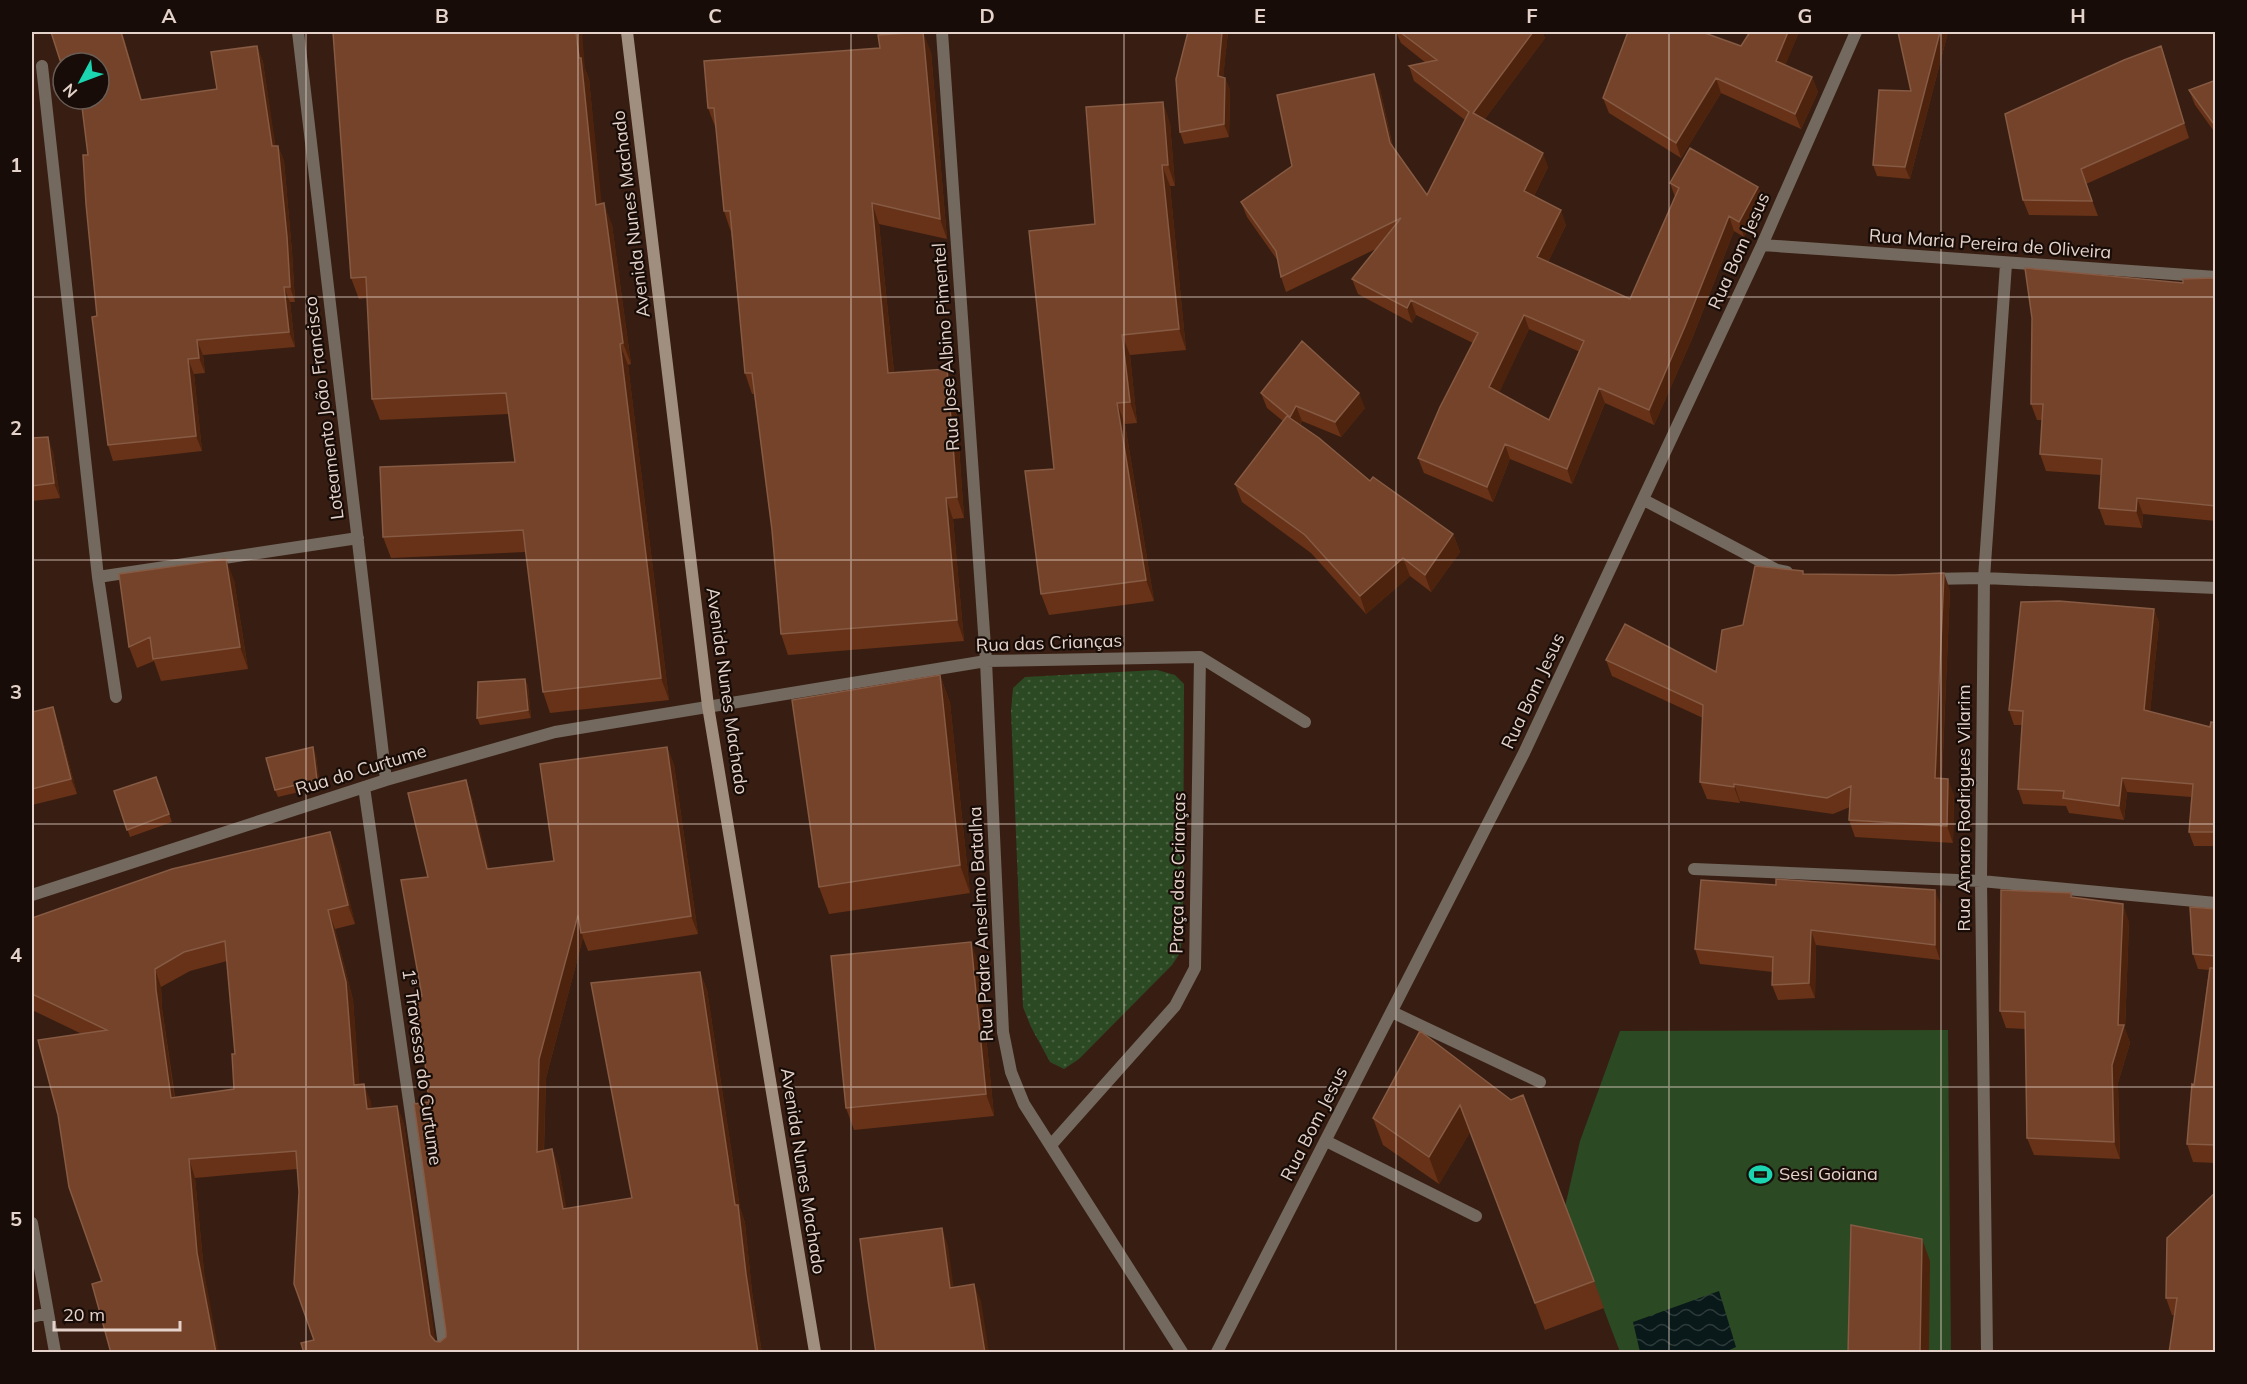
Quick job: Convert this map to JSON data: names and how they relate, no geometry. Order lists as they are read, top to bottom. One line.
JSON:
{"streets":{"street":["Avenida Nunes Machado","Rua Maria Pereira de Oliveira","Rua Bom Jesus","Rua Jose Albino Pimentel","Loteamento João Francisco","Rua das Crianças","Rua do Curtume","Rua Amaro Rodrigues Vilarim","Praça das Crianças","Rua Padre Anselmo Batalha","1ª Travessa do Curtume"]},"crossings":[["Avenida Nunes Machado","Rua das Crianças"],["Avenida Nunes Machado","Rua do Curtume"],["Rua Maria Pereira de Oliveira","Rua Bom Jesus"],["Rua Maria Pereira de Oliveira","Rua Amaro Rodrigues Vilarim"],["Rua Jose Albino Pimentel","Rua das Crianças"],["Rua Jose Albino Pimentel","Rua Padre Anselmo Batalha"],["Loteamento João Francisco","Rua do Curtume"],["Rua das Crianças","Rua do Curtume"],["Rua das Crianças","Praça das Crianças"],["Rua das Crianças","Rua Padre Anselmo Batalha"],["Rua do Curtume","1ª Travessa do Curtume"],["Praça das Crianças","Rua Padre Anselmo Batalha"]],"places":{"sports":["Sesi Goiana"]},"scale_bar":"20 m","north":"bottom left","grid":{"columns":["A","B","C","D","E","F","G","H"],"rows":["1","2","3","4","5"]}}
